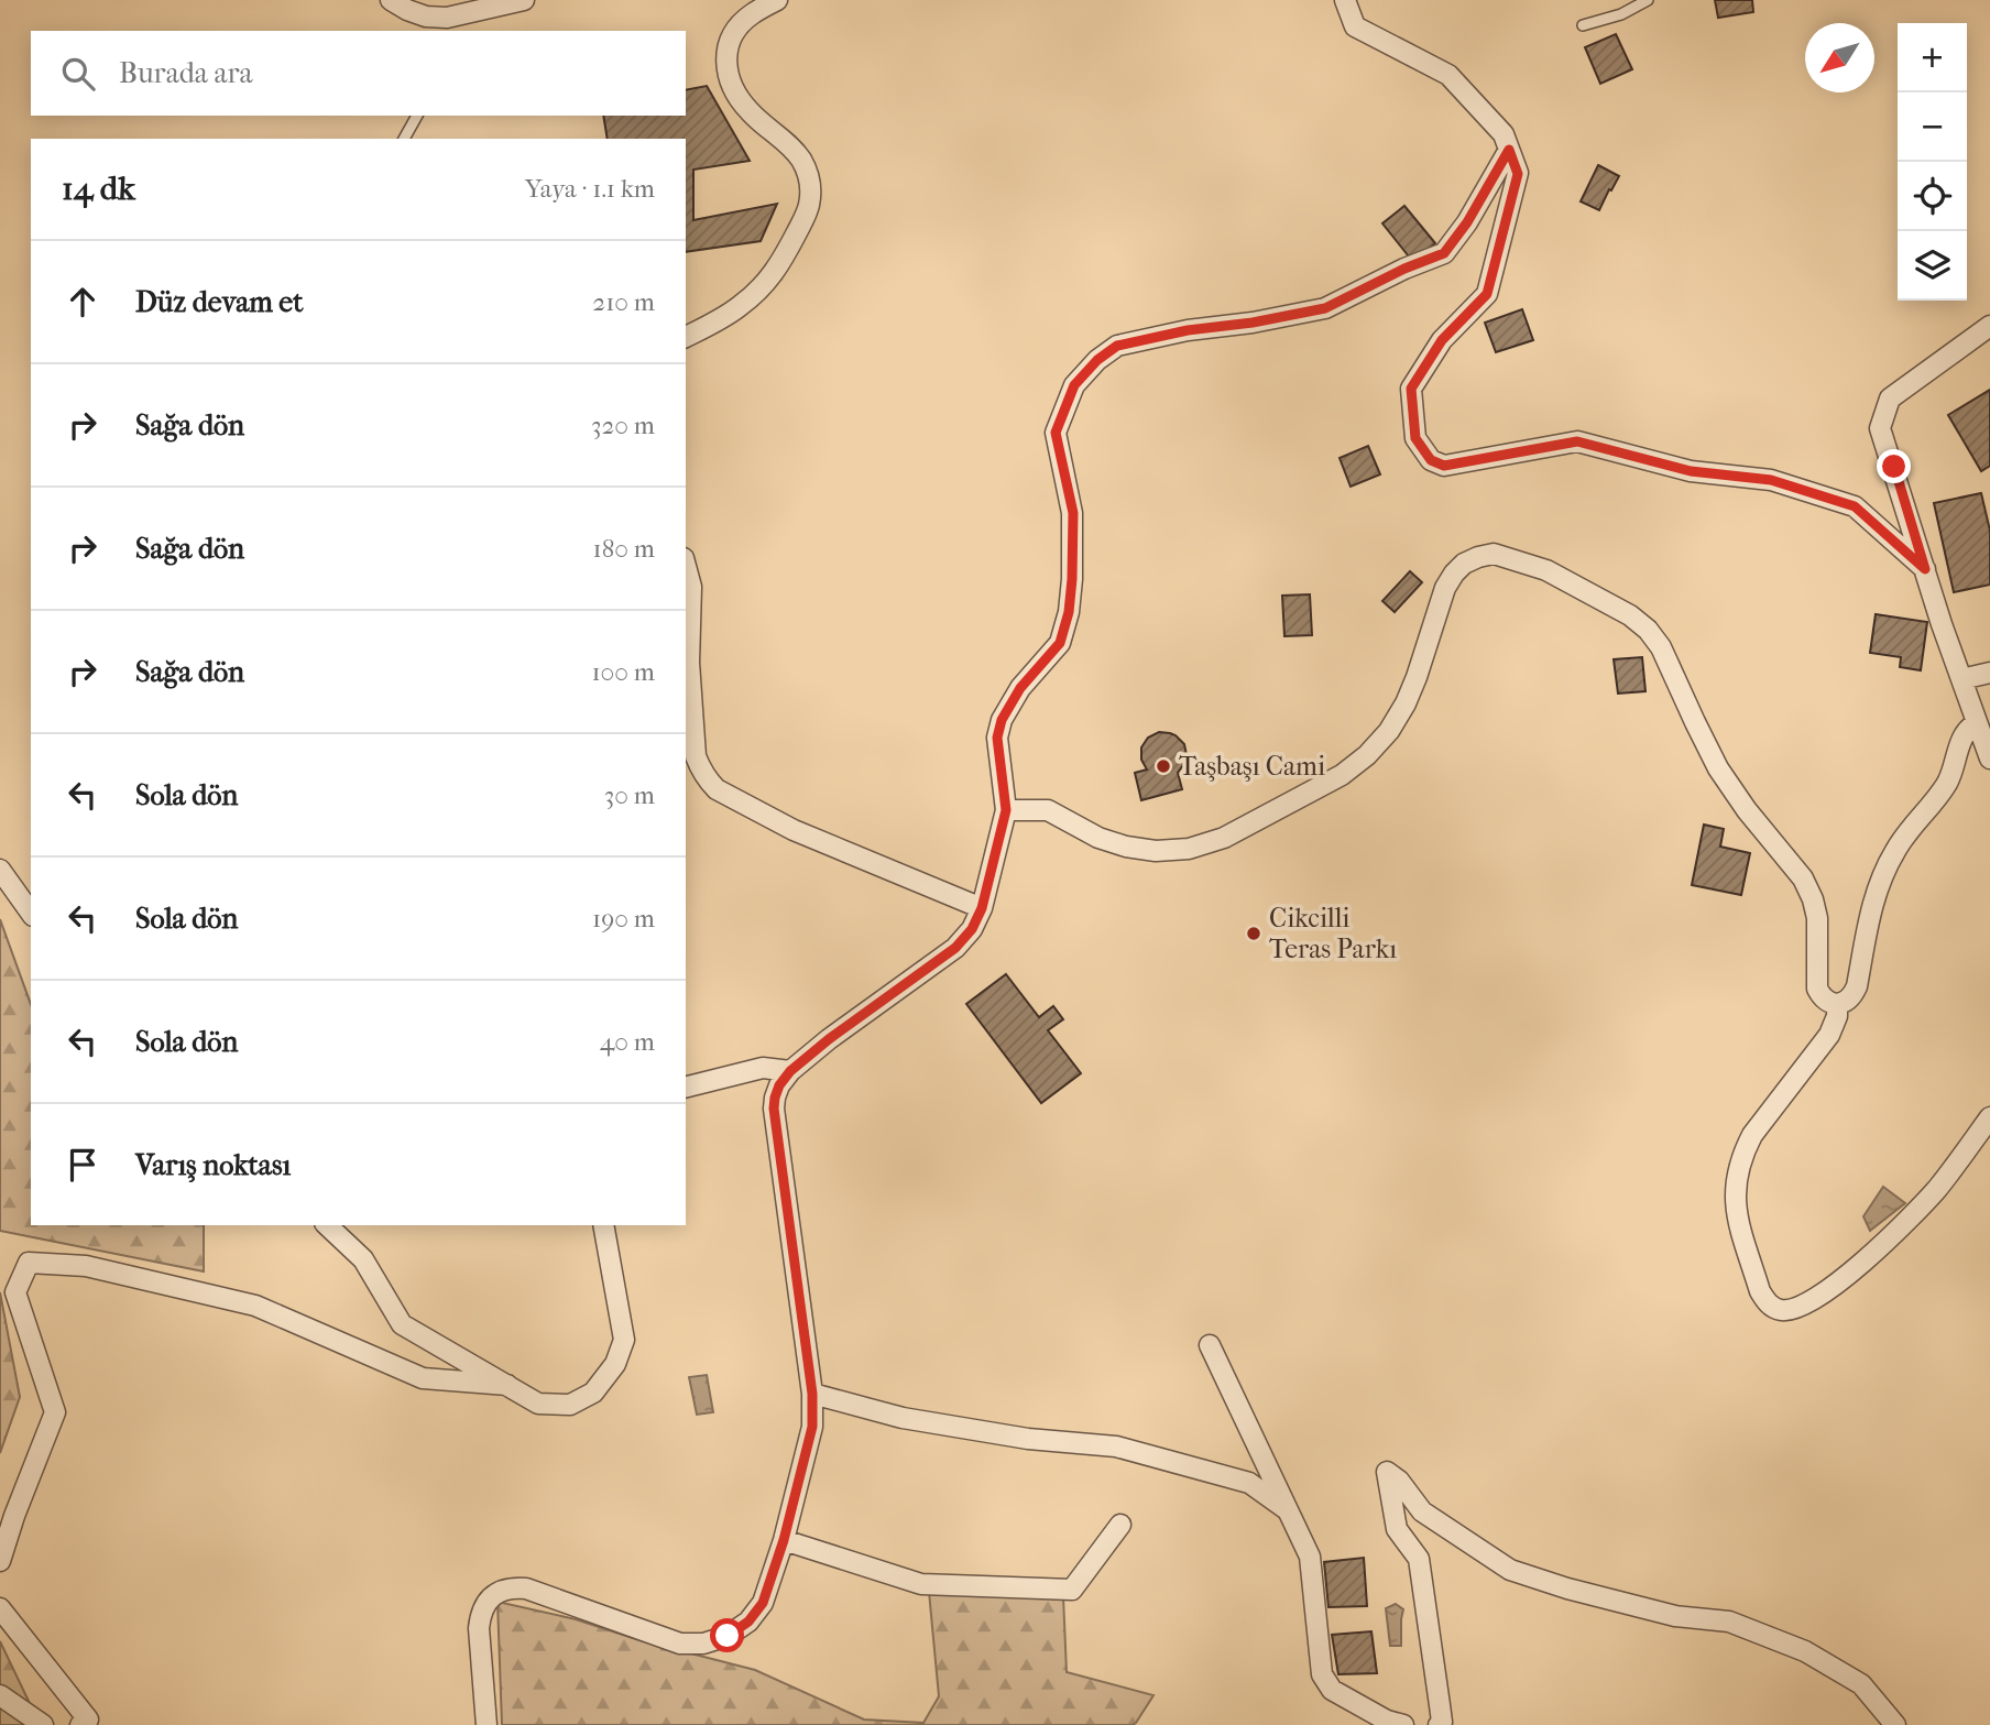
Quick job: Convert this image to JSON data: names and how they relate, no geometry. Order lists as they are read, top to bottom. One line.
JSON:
{"places":["Taşbaşı Cami","Cikcilli Teras Parkı"],"north":"bottom left","page":{"map_buttons":["+","−"],"search":"Burada ara","heading":["14 dk","Yaya · 1.1 km"],"list":[["Düz devam et","210 m"],["Sağa dön","320 m"],["Sağa dön","180 m"],["Sağa dön","100 m"],["Sola dön","30 m"],["Sola dön","190 m"],["Sola dön","40 m"],"Varış noktası"]}}
